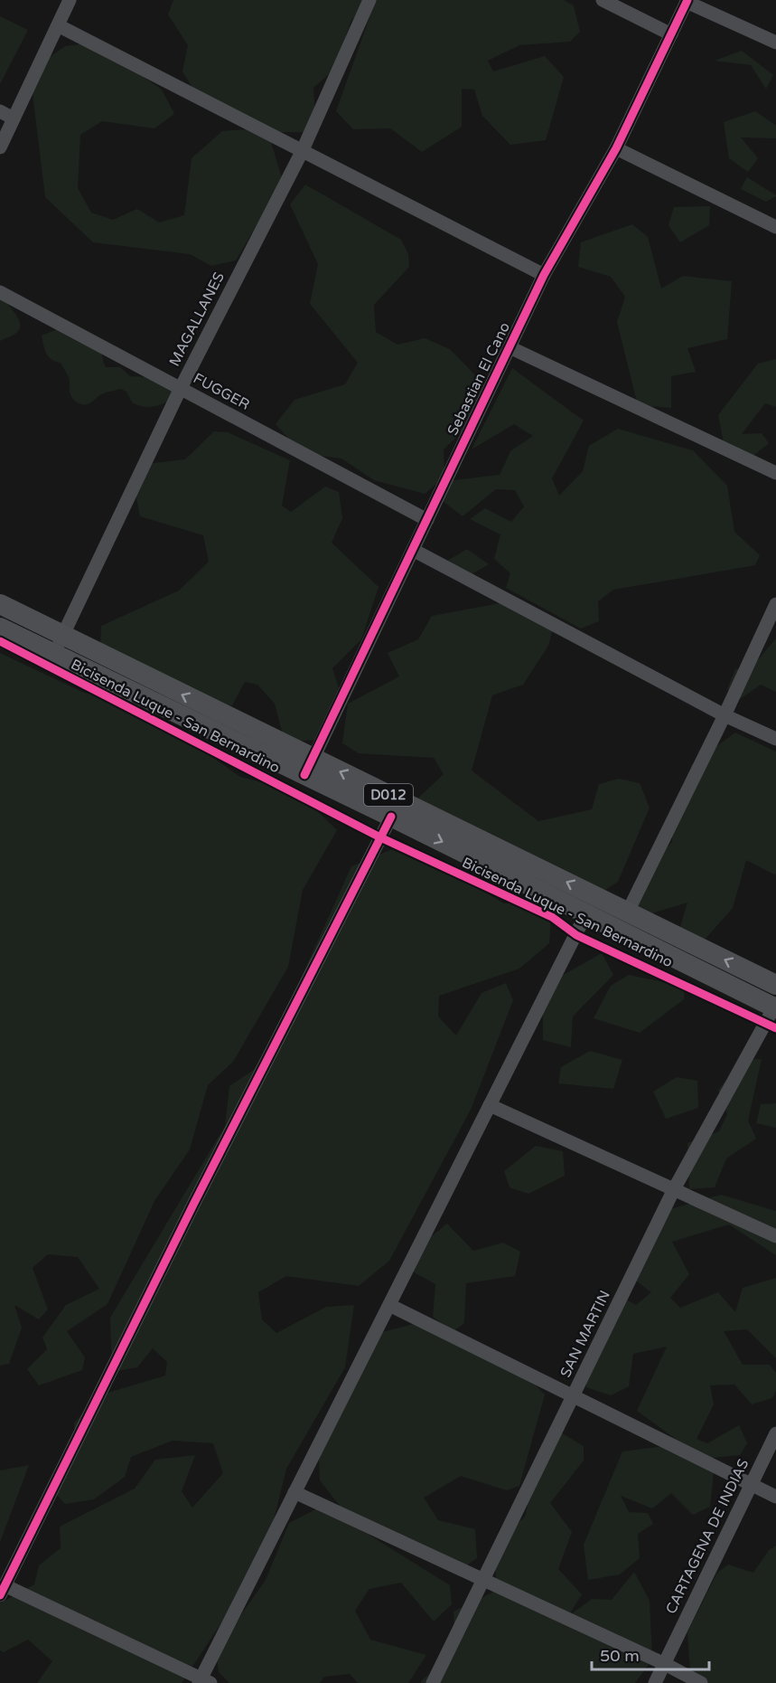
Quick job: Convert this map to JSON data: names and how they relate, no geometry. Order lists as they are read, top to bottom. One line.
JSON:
{"streets":{"main road":["D012"],"street":["MAGALLANES","Sebastian El Cano","FUGGER","SAN MARTIN","CARTAGENA DE INDIAS"],"cycle path":["Bicisenda Luque - San Bernardino"]},"crossings":[["MAGALLANES","FUGGER"],["MAGALLANES","D012"],["Sebastian El Cano","FUGGER"],["Sebastian El Cano","D012"],["D012","SAN MARTIN"]],"scale_bar":"50 m"}
